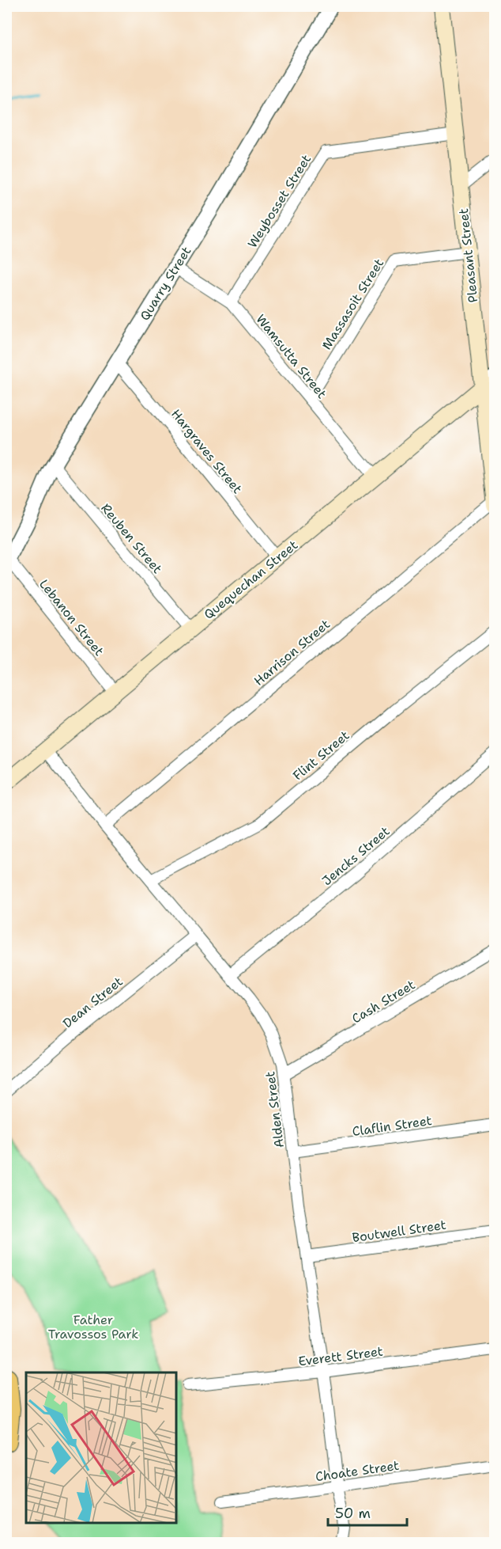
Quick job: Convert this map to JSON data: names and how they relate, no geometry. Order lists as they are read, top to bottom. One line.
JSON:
{"streets":{"main road":["Pleasant Street","Quequechan Street"],"street":["Weybosset Street","Quarry Street","Massasoit Street","Wamsutta Street","Hargraves Street","Reuben Street","Lebanon Street","Harrison Street","Flint Street","Jencks Street","Cash Street","Dean Street","Alden Street","Claflin Street","Boutwell Street","Everett Street","Choate Street"]},"crossings":[["Weybosset Street","Pleasant Street"],["Weybosset Street","Wamsutta Street"],["Pleasant Street","Massasoit Street"],["Pleasant Street","Quequechan Street"],["Pleasant Street","Harrison Street"],["Quarry Street","Wamsutta Street"],["Quarry Street","Hargraves Street"],["Quarry Street","Reuben Street"],["Quarry Street","Lebanon Street"],["Massasoit Street","Wamsutta Street"],["Wamsutta Street","Quequechan Street"],["Hargraves Street","Quequechan Street"],["Reuben Street","Quequechan Street"],["Quequechan Street","Lebanon Street"],["Quequechan Street","Alden Street"],["Harrison Street","Alden Street"],["Flint Street","Alden Street"],["Jencks Street","Alden Street"],["Cash Street","Alden Street"],["Dean Street","Alden Street"],["Alden Street","Claflin Street"],["Alden Street","Boutwell Street"],["Alden Street","Everett Street"],["Alden Street","Choate Street"]],"parks":["Father Travossos Park"],"scale_bar":"50 m"}
